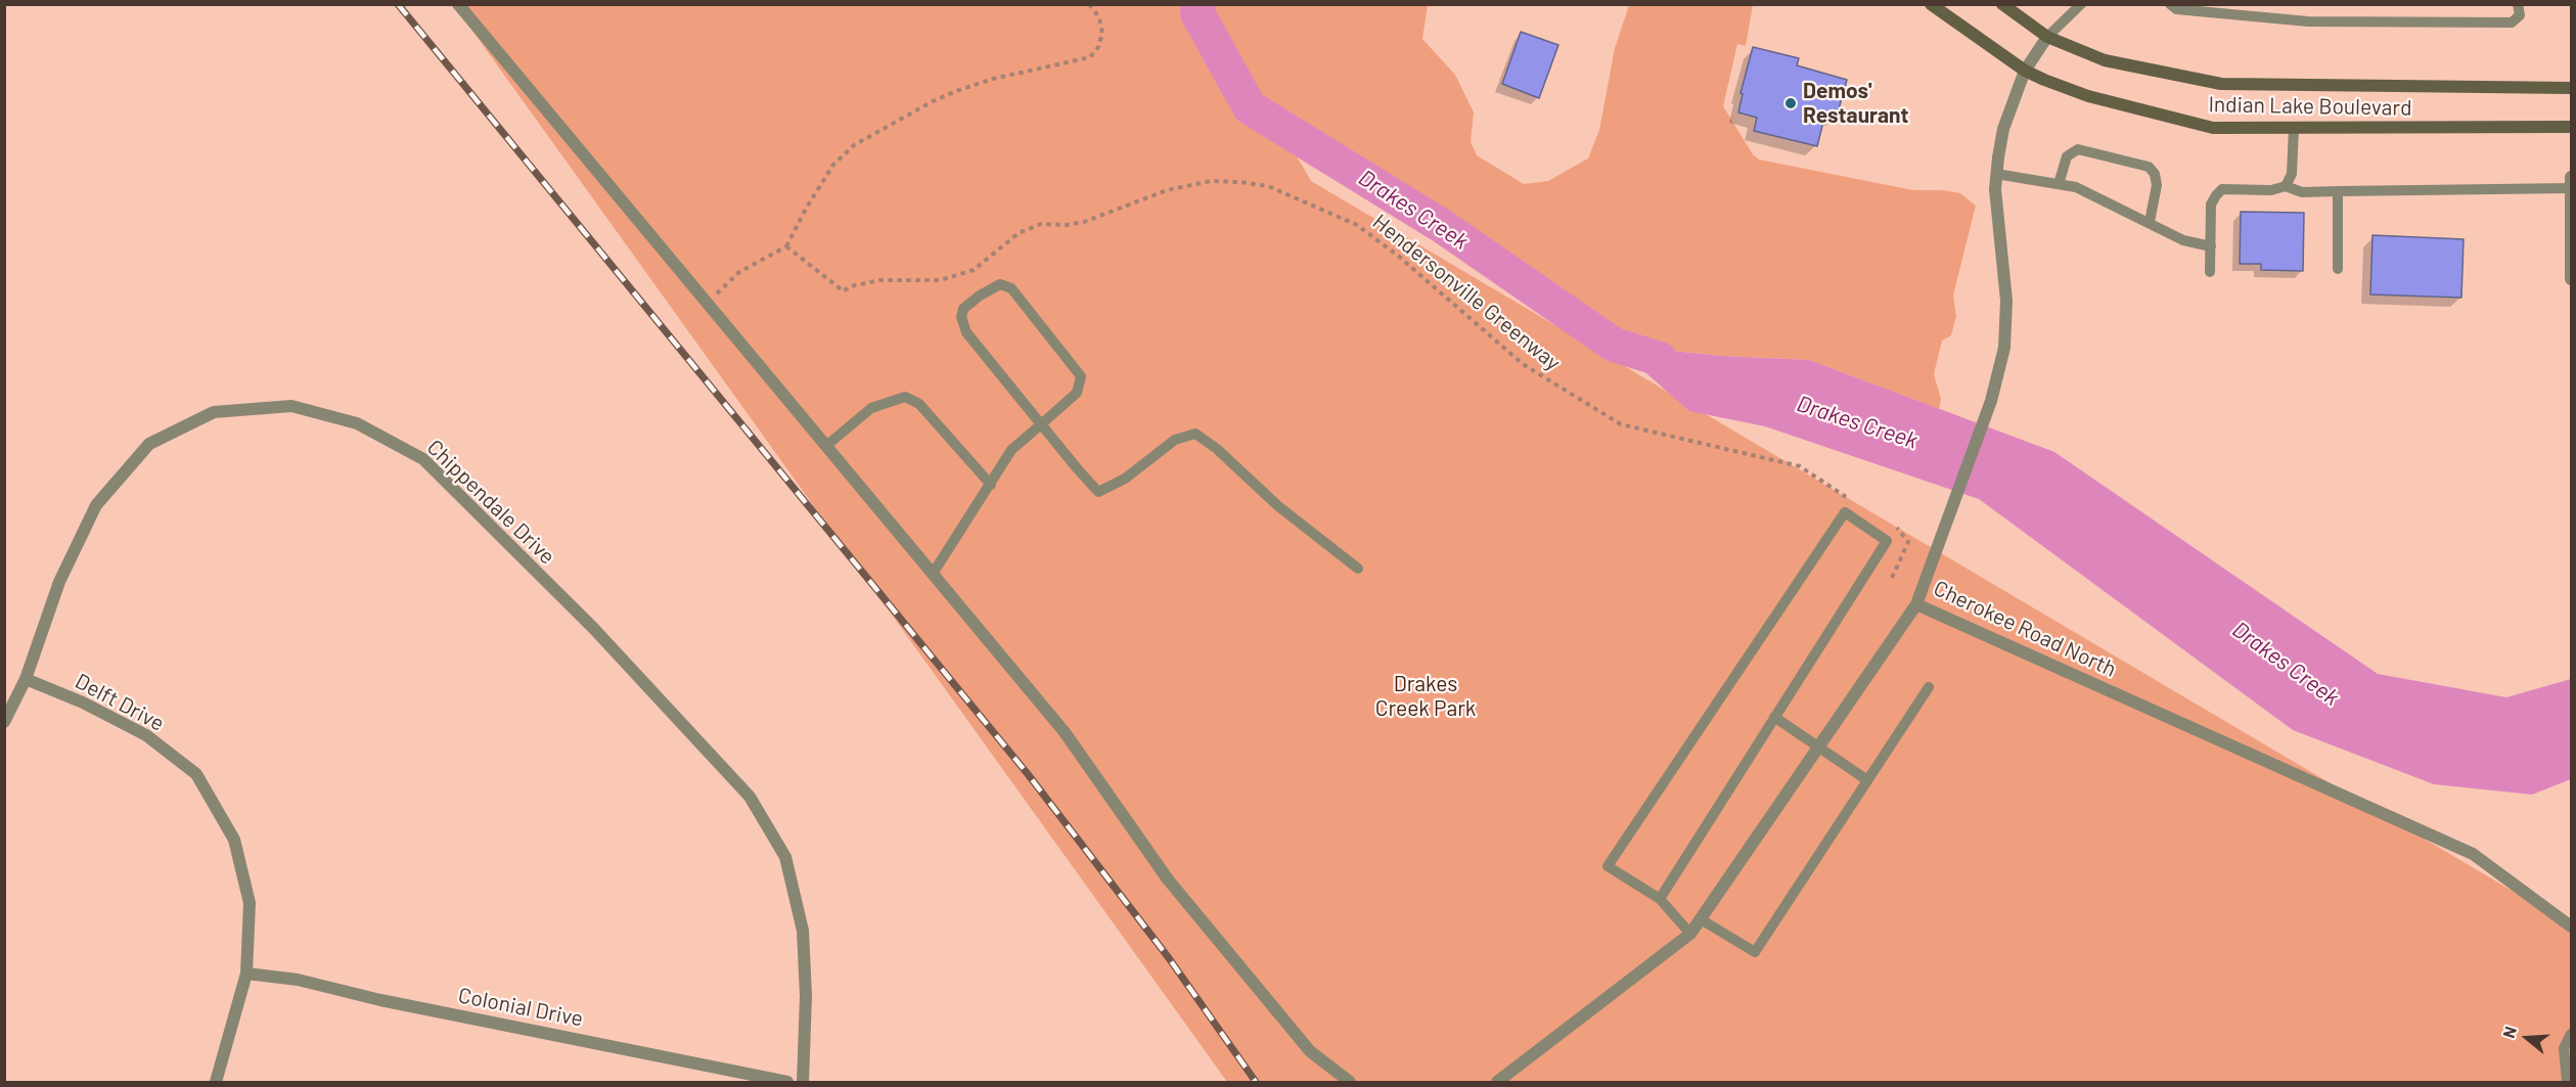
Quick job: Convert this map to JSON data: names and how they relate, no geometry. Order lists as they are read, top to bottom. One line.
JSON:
{"streets":{"main road":["Indian Lake Boulevard"],"street":["Chippendale Drive","Cherokee Road North","Delft Drive","Colonial Drive"],"path":["Hendersonville Greenway"]},"crossings":[["Indian Lake Boulevard","Cherokee Road North"],["Chippendale Drive","Delft Drive"],["Delft Drive","Colonial Drive"]],"water":["Drakes Creek"],"parks":["Drakes Creek Park"],"places":["Demos' Restaurant"],"north":"left"}
